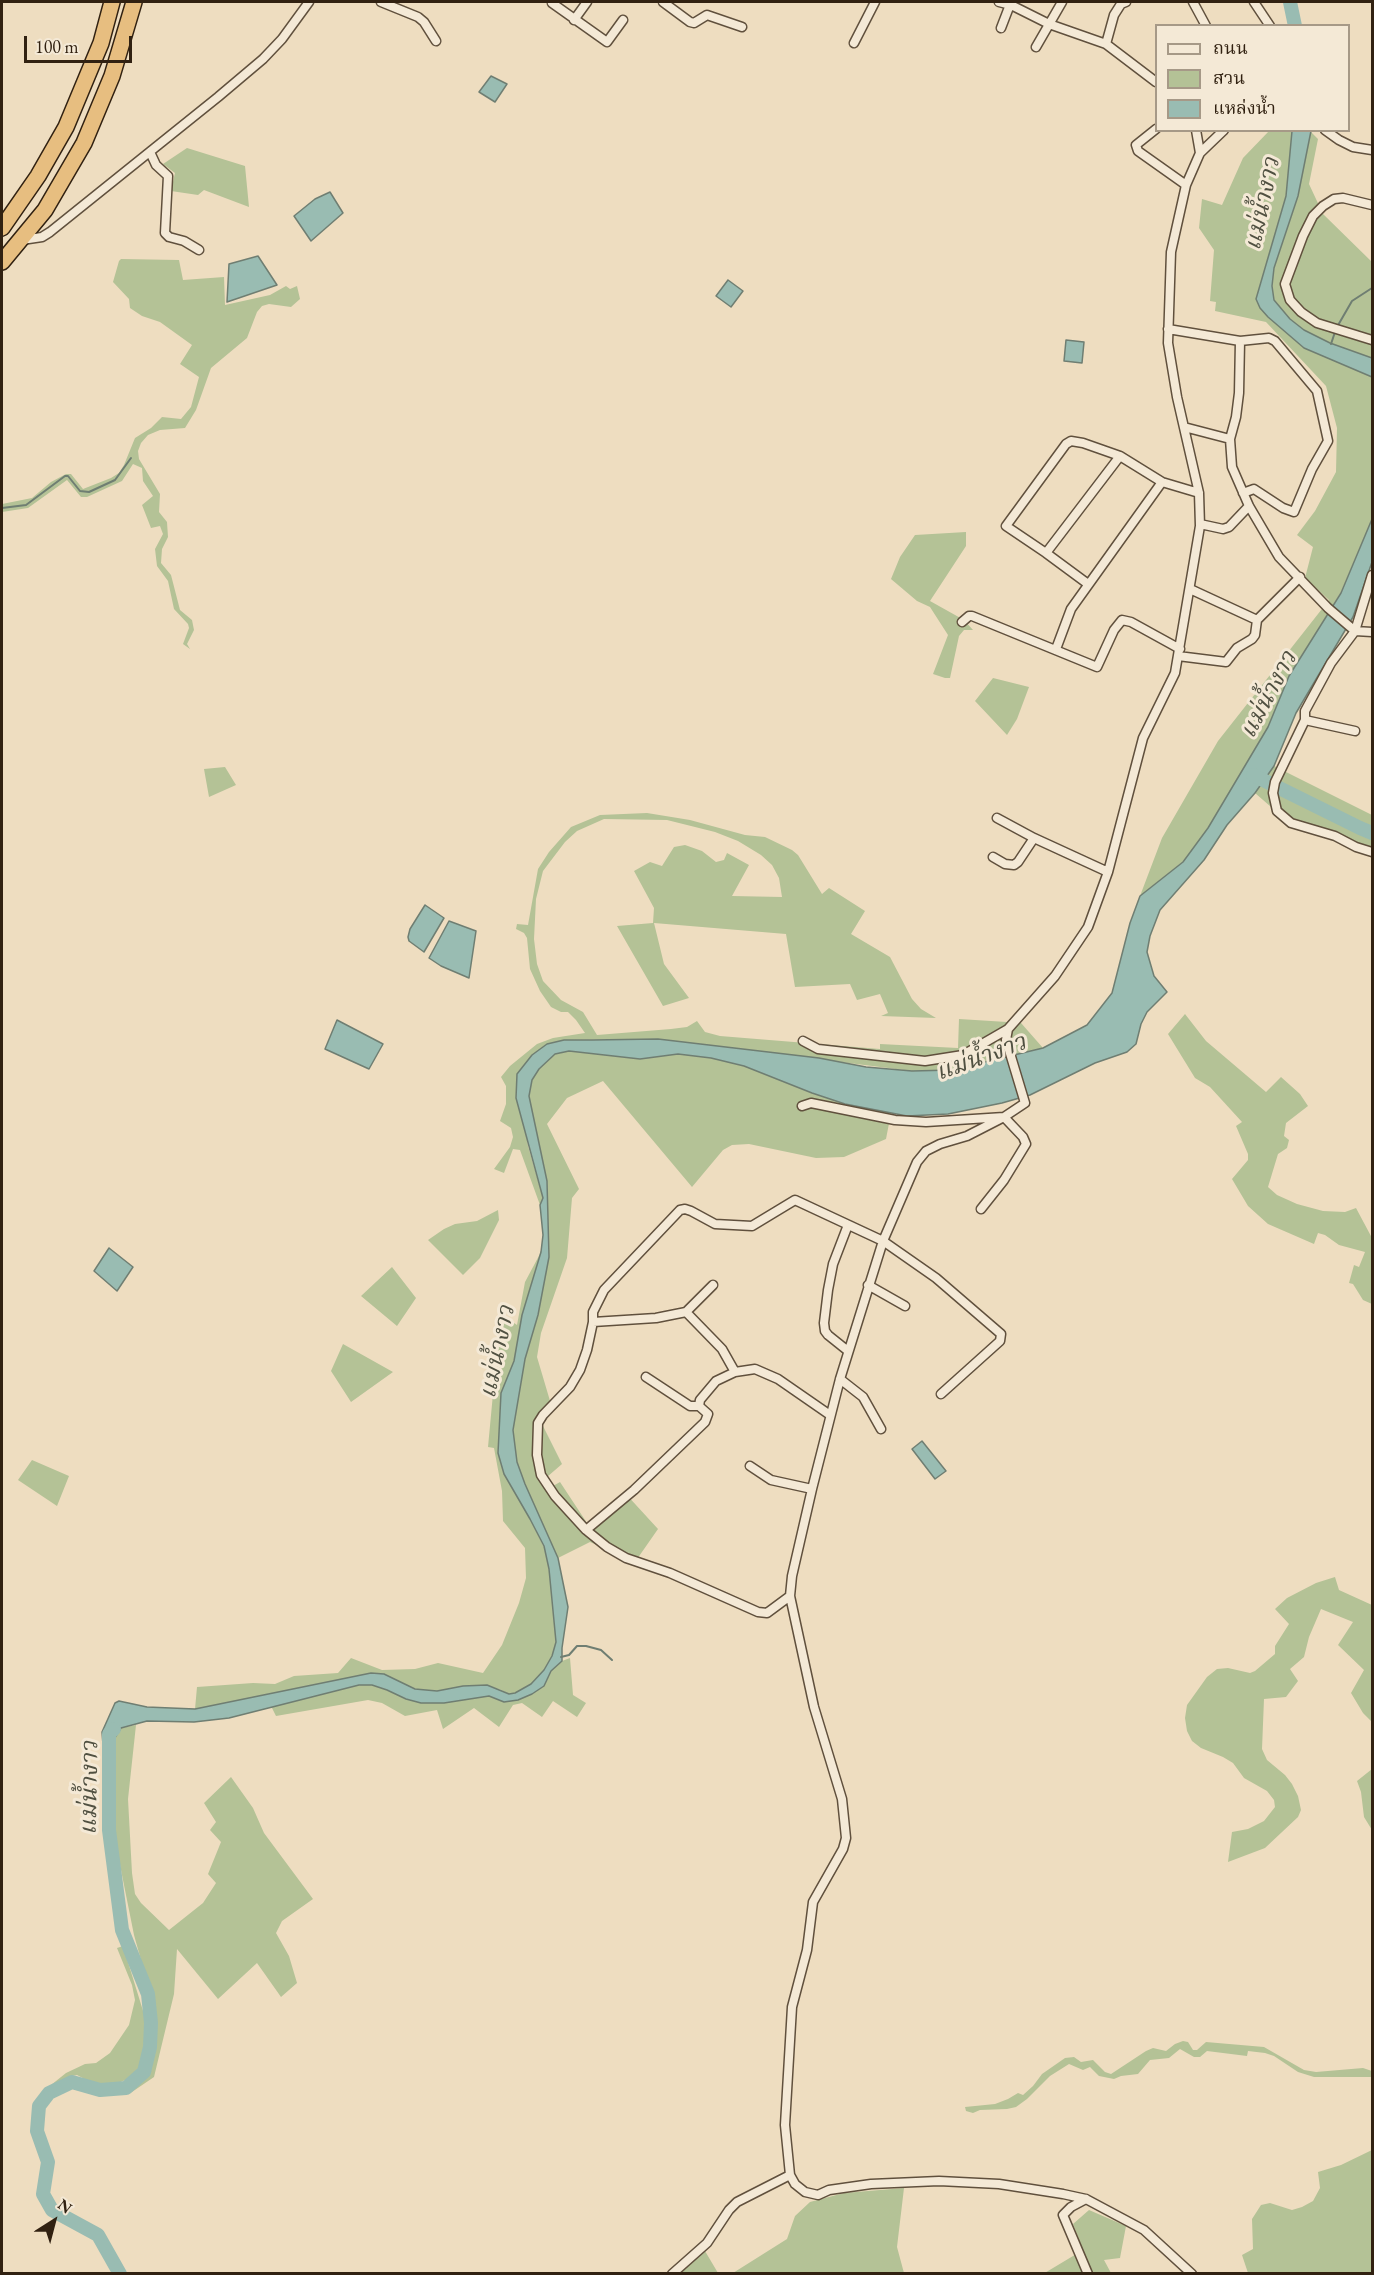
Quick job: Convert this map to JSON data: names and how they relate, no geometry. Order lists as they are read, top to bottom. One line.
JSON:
{"water":["แม่น้ำงาว"],"legend":["ถนน","สวน","แหล่งน้ำ"],"scale_bar":"100 m","north":"top right"}
